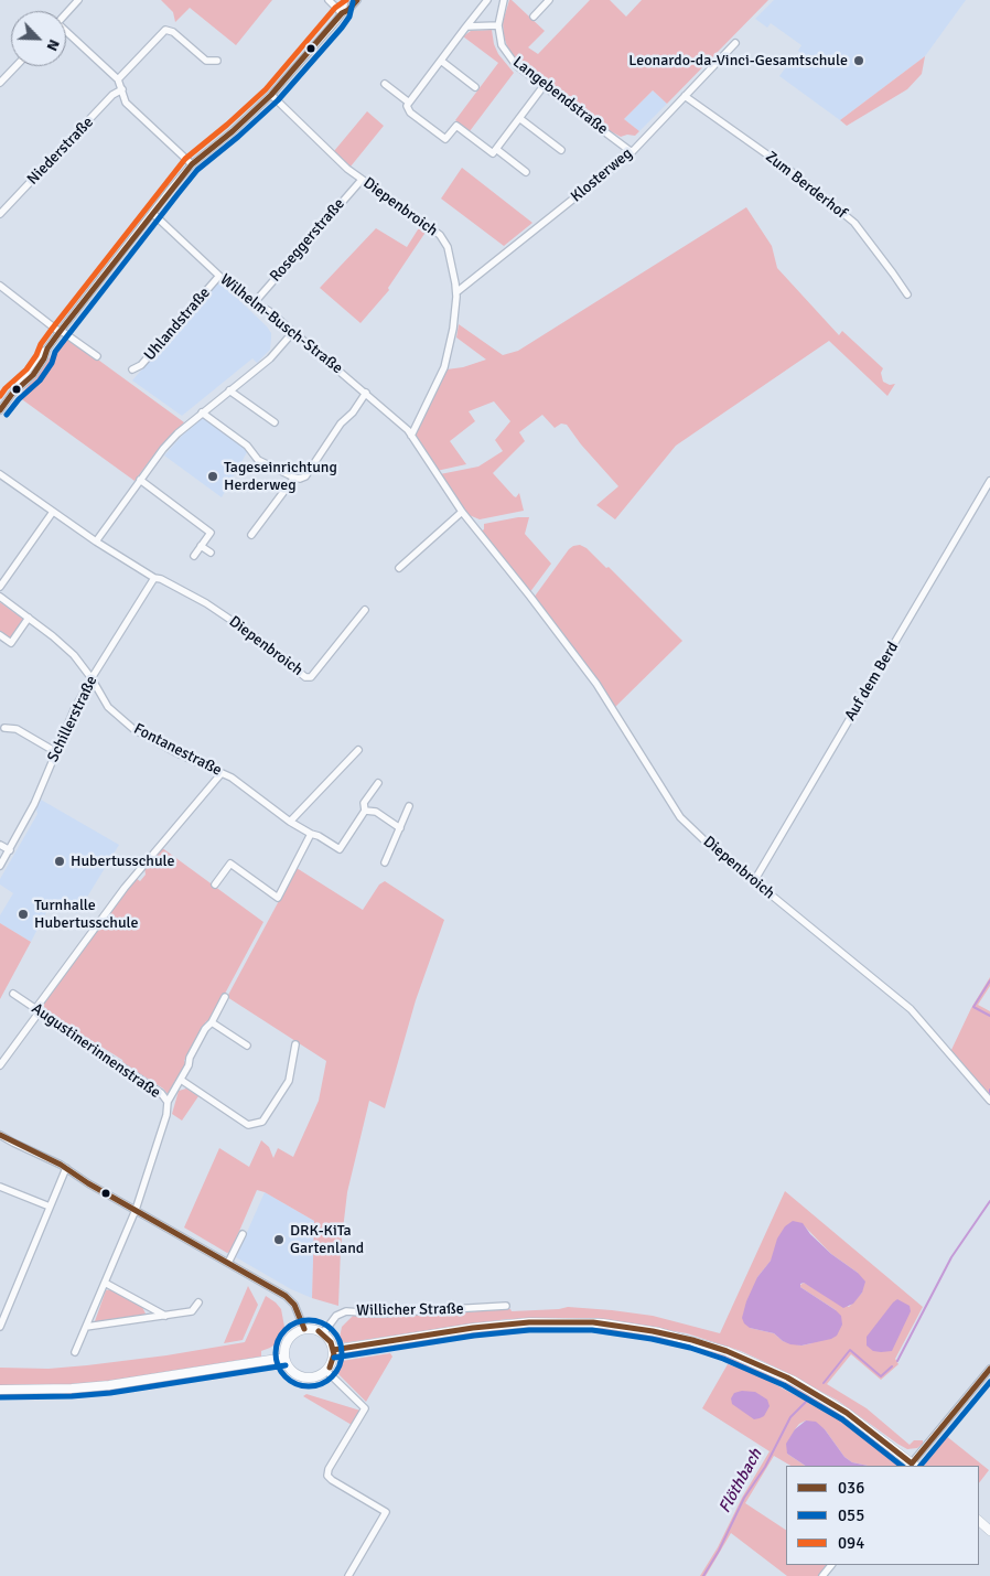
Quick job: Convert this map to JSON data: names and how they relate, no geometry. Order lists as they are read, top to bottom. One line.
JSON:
{"streets":{"street":["Langebendstraße","Niederstraße","Klosterweg","Zum Berderhof","Diepenbroich","Roseggerstraße","Uhlandstraße","Wilhelm-Busch-Straße","Auf dem Berd","Schillerstraße","Fontanestraße","Augustinerinnenstraße","Willicher Straße"]},"crossings":[["Langebendstraße","Klosterweg"],["Klosterweg","Zum Berderhof"],["Klosterweg","Diepenbroich"],["Diepenbroich","Roseggerstraße"],["Diepenbroich","Wilhelm-Busch-Straße"],["Diepenbroich","Auf dem Berd"],["Diepenbroich","Schillerstraße"],["Roseggerstraße","Wilhelm-Busch-Straße"],["Uhlandstraße","Wilhelm-Busch-Straße"],["Schillerstraße","Fontanestraße"]],"water":["Flöthbach"],"places":["Leonardo-da-Vinci-Gesamtschule","Tageseinrichtung Herderweg","Hubertusschule","Turnhalle Hubertusschule","DRK-KiTa Gartenland"],"lines":["transit line 036","transit line 094","transit line 055"],"legend":["036","055","094"],"north":"bottom right"}
